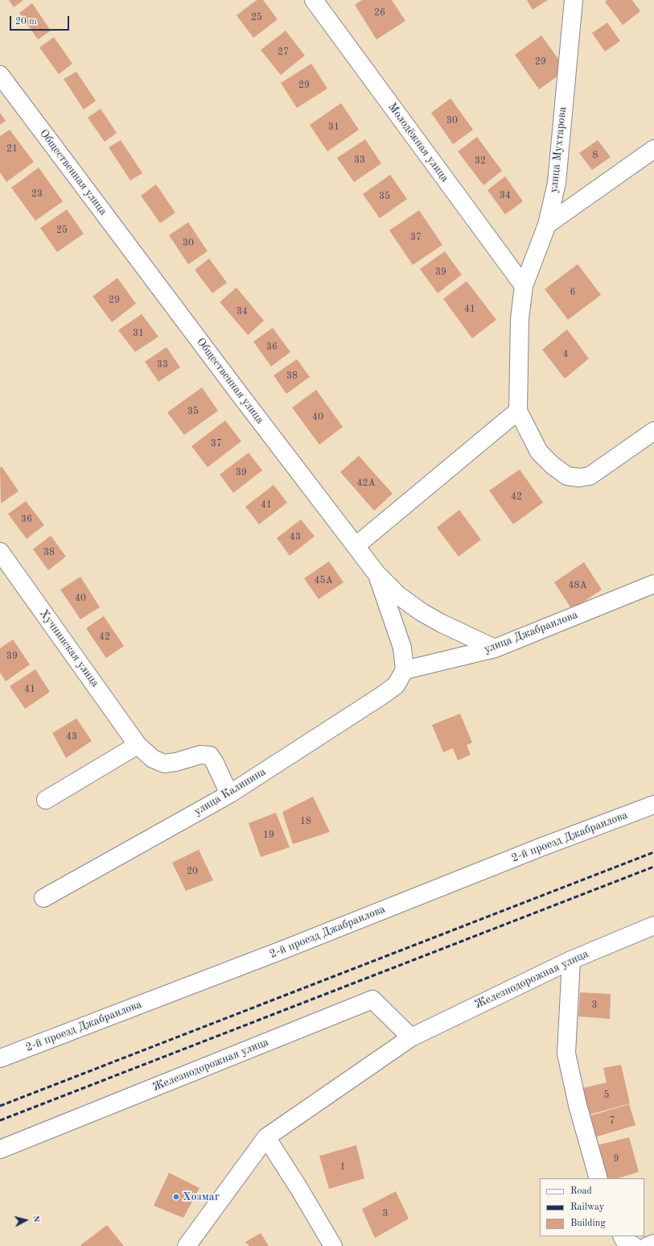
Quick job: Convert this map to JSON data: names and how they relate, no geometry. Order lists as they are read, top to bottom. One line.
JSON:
{"streets":{"street":["Молодёжная улица","улица Мухтарова","Общественная улица","улица Джабраилова","Хучнинская улица","улица Калинина","2-й проезд Джабраилова","Железнодорожная улица"]},"crossings":[["Молодёжная улица","улица Мухтарова"],["Общественная улица","улица Джабраилова"],["улица Джабраилова","улица Калинина"],["Хучнинская улица","улица Калинина"]],"places":["Хозмаг"],"house_numbers":["26","25","27","29","29","30","31","21","8","33","32","23","34","35","25","37","30","39","6","29","41","34","31","36","4","33","38","35","40","37","39","42А","42","41","36","43","38","45А","48А","40","42","39","41","43","18","19","20","3","5","7","9","1","3"],"legend":["Road","Railway","Building"],"scale_bar":"20 m","north":"right"}
